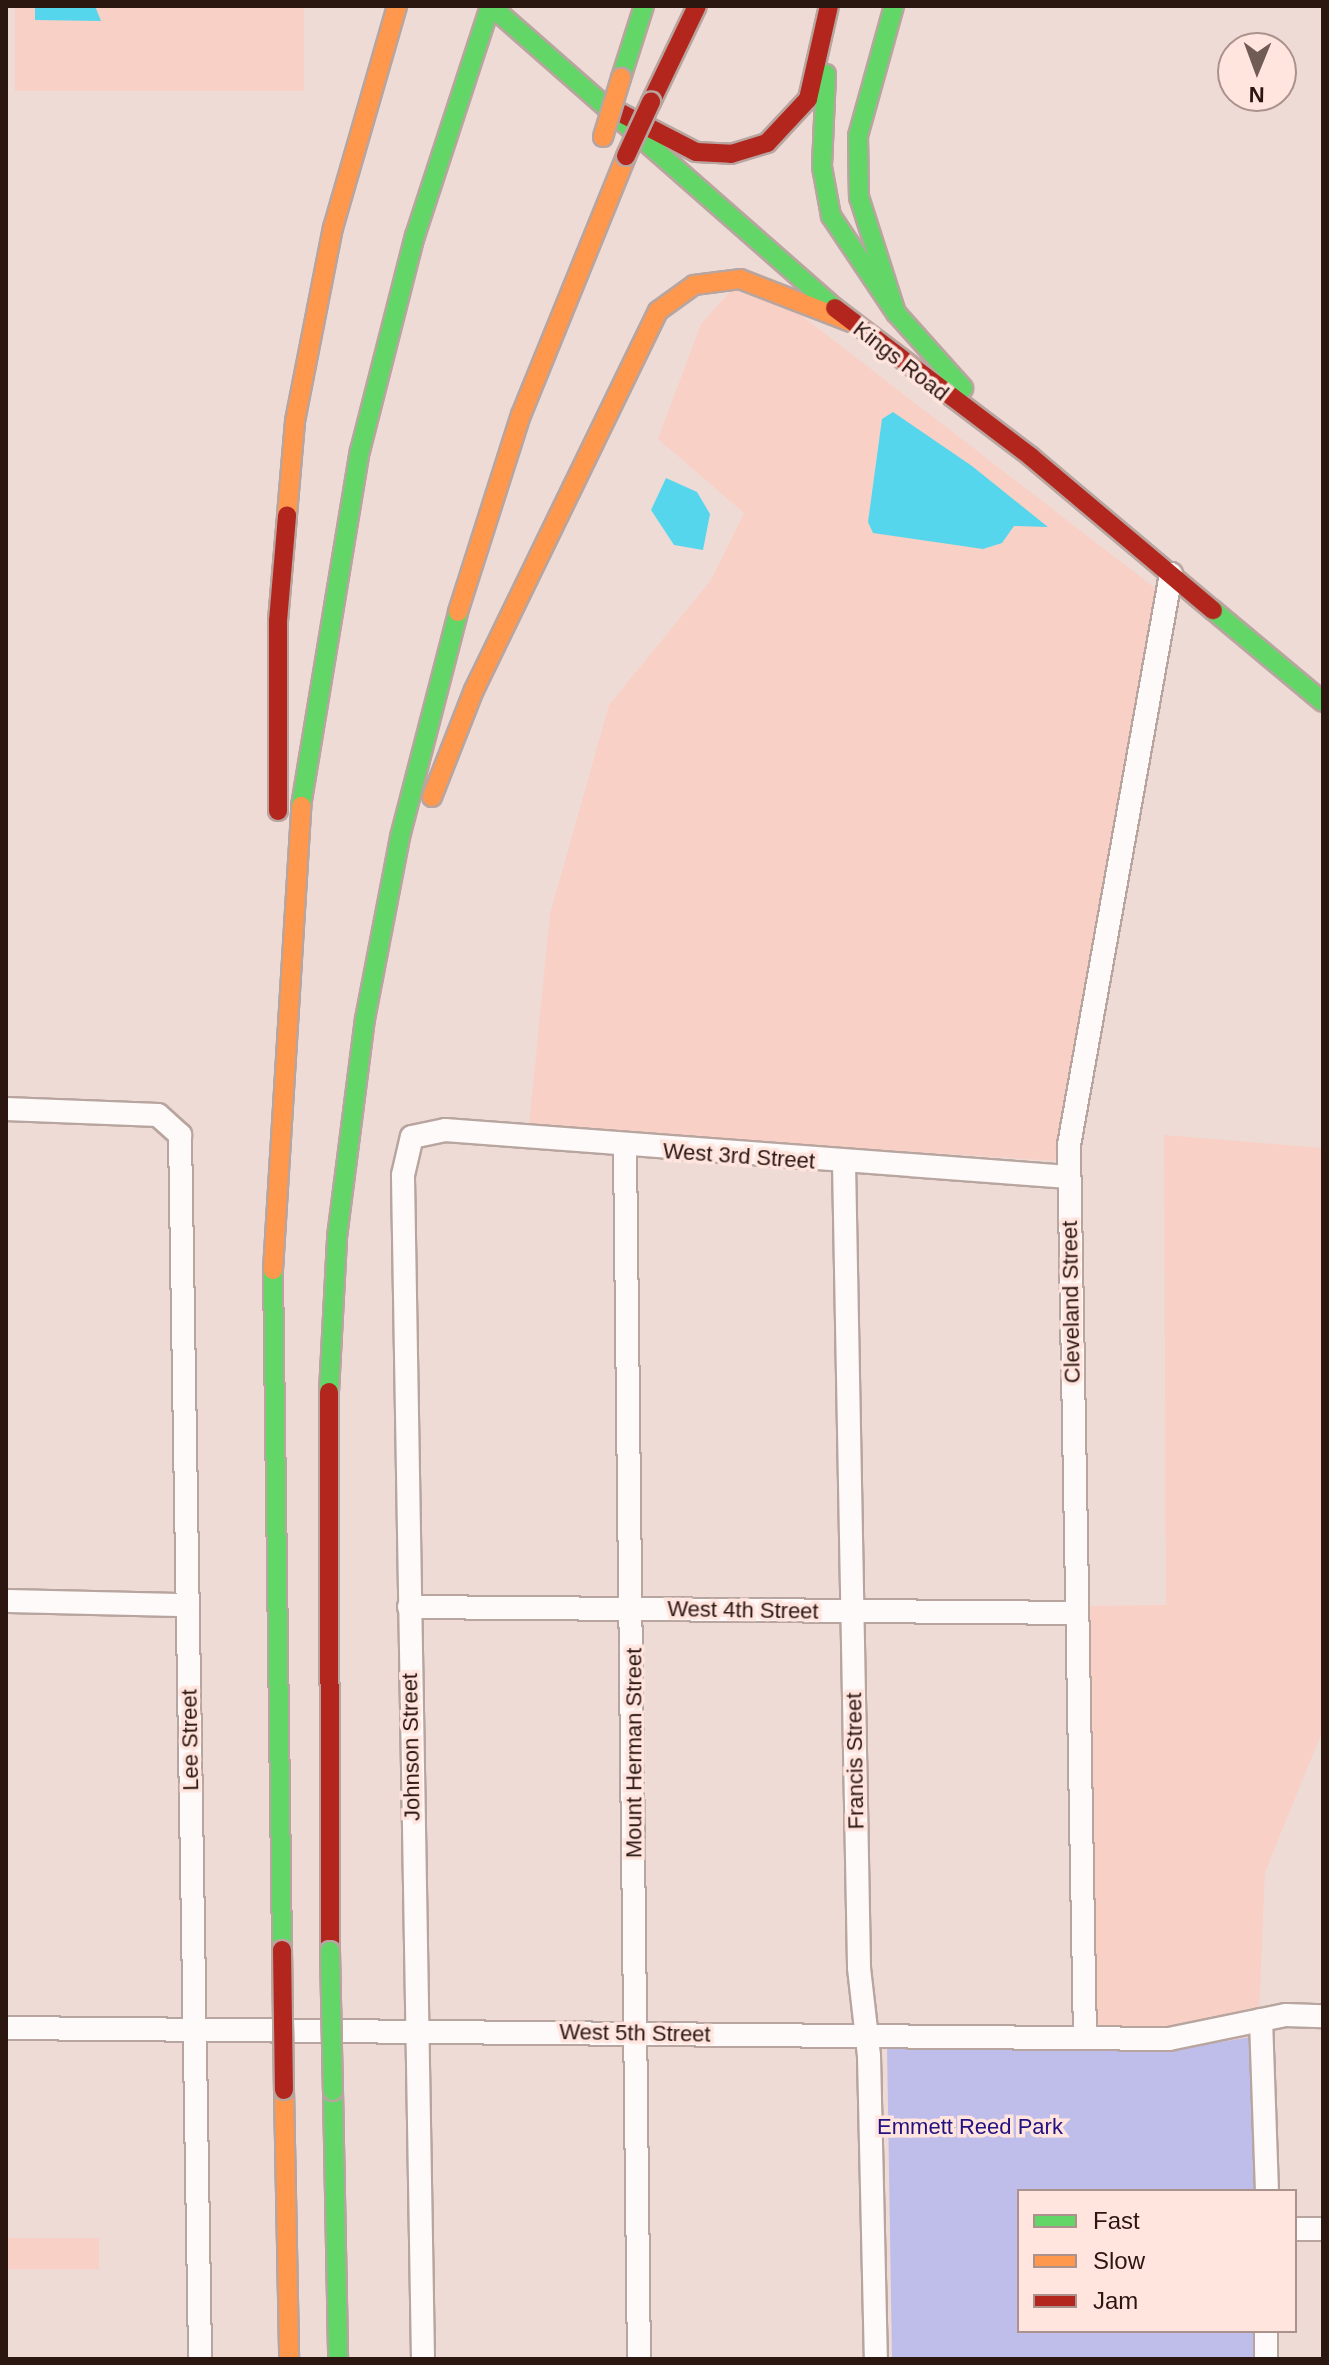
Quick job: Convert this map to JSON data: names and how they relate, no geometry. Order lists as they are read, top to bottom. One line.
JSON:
{"streets":{"main road":["Kings Road"],"street":["West 3rd Street","Cleveland Street","West 4th Street","Lee Street","Johnson Street","Mount Herman Street","Francis Street","West 5th Street"]},"crossings":[["Kings Road","Cleveland Street"],["West 3rd Street","Cleveland Street"],["West 3rd Street","Johnson Street"],["West 3rd Street","Mount Herman Street"],["West 3rd Street","Francis Street"],["Cleveland Street","West 4th Street"],["Cleveland Street","West 5th Street"],["West 4th Street","Johnson Street"],["West 4th Street","Mount Herman Street"],["West 4th Street","Francis Street"],["Lee Street","West 5th Street"],["Johnson Street","West 5th Street"],["Mount Herman Street","West 5th Street"],["Francis Street","West 5th Street"]],"parks":["Emmett Reed Park"],"legend":["Fast","Slow","Jam"],"north":"bottom"}
